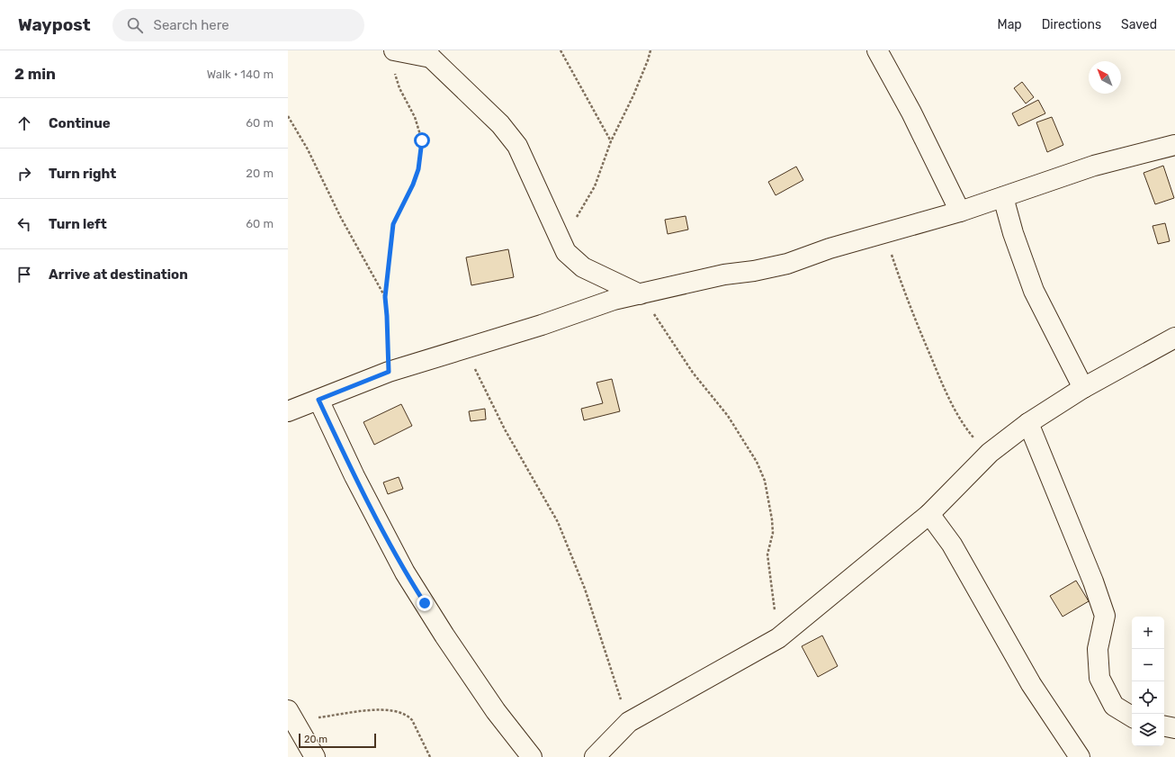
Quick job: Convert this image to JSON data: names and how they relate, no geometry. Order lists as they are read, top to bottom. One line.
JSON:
{"scale_bar":"20 m","north":"top left","page":{"header":"Waypost","search":"Search here","nav":["Map","Directions","Saved"],"heading":["2 min","Walk · 140 m"],"list":[["Continue","60 m"],["Turn right","20 m"],["Turn left","60 m"],"Arrive at destination"],"map_buttons":["+","−"],"scale":"20 m"}}
